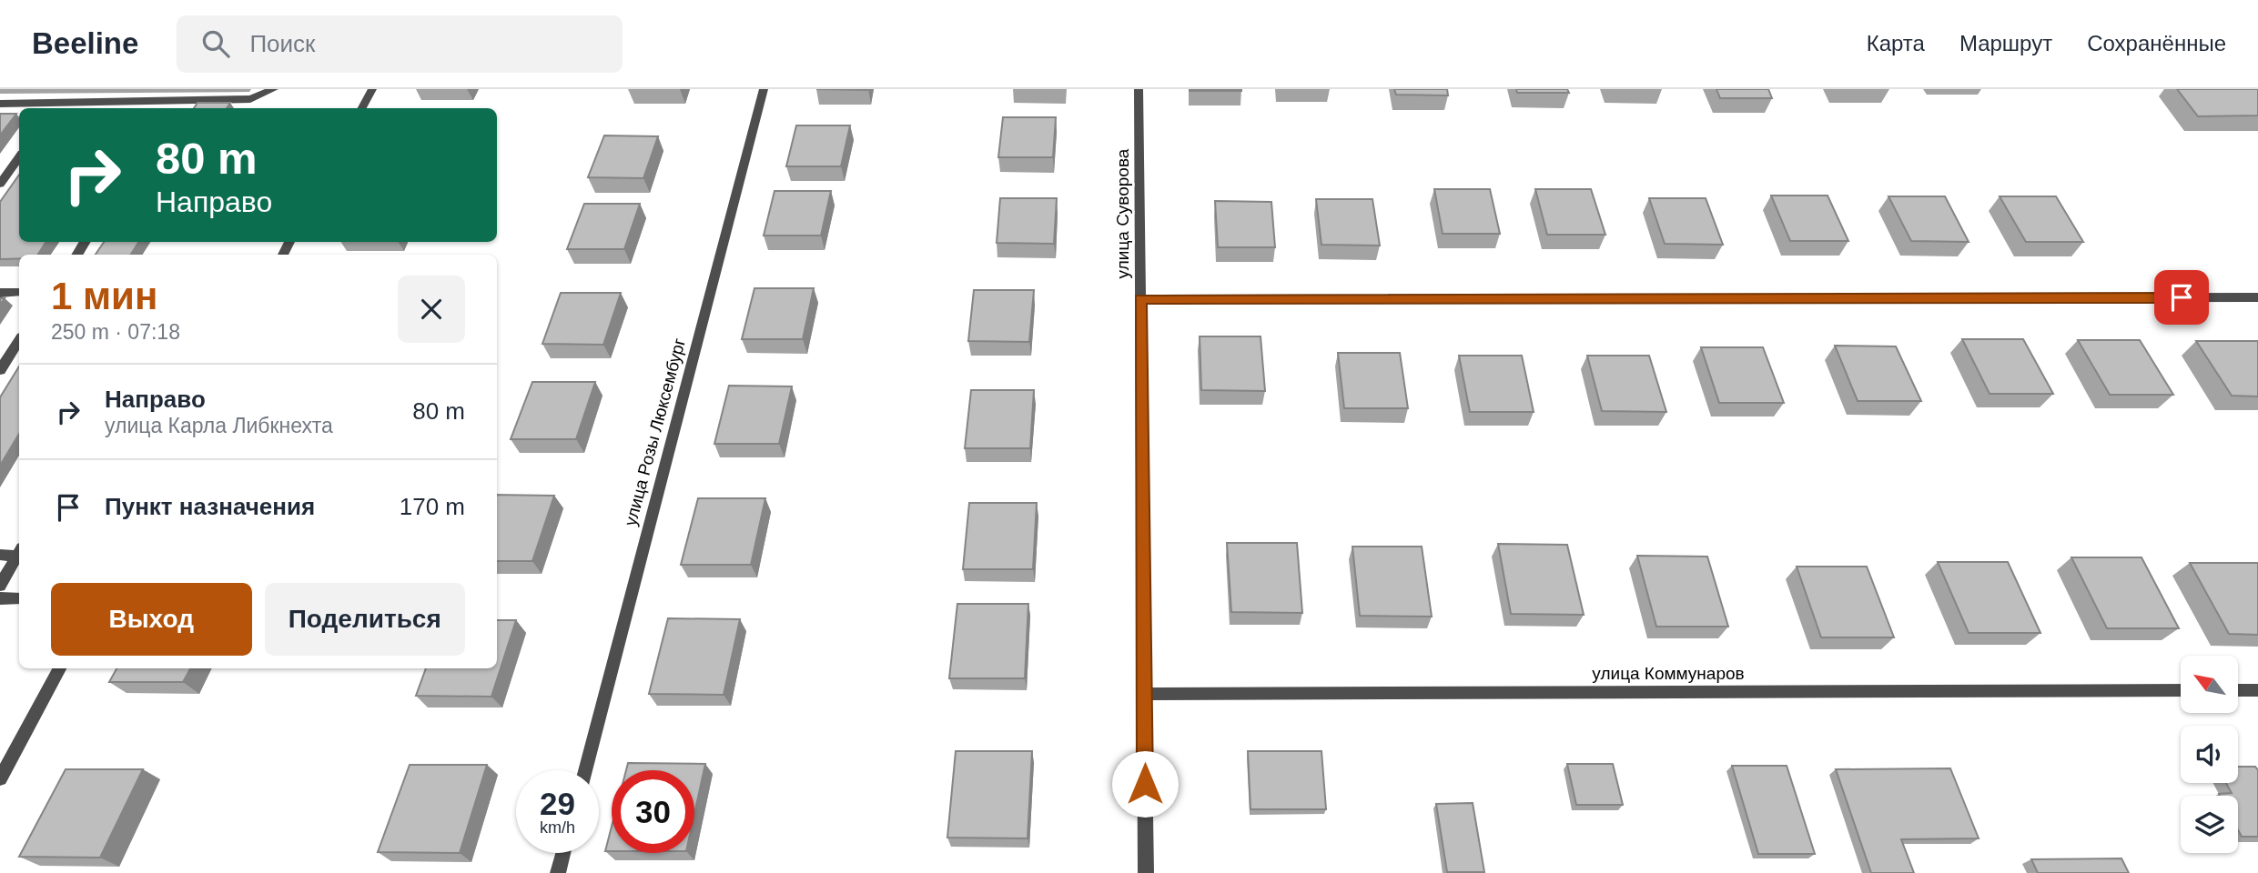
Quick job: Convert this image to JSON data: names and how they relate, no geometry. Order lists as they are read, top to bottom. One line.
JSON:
{"streets":{"street":["улица Суворова","улица Розы Люксембург","улица Коммунаров"]},"crossings":[["улица Суворова","улица Коммунаров"]],"north":"top left","page":{"header":"Beeline","search":"Поиск","nav":["Карта","Маршрут","Сохранённые"],"turn":["80 m","Направо"],"heading":["1 мин","250 m · 07:18"],"list":[{"name":"Направо","note":"улица Карла Либкнехта","value":"80 m"},{"name":"Пункт назначения","value":"170 m"}],"buttons":["Выход","Поделиться"],"speed":"29 km/h","limit":"30"}}
